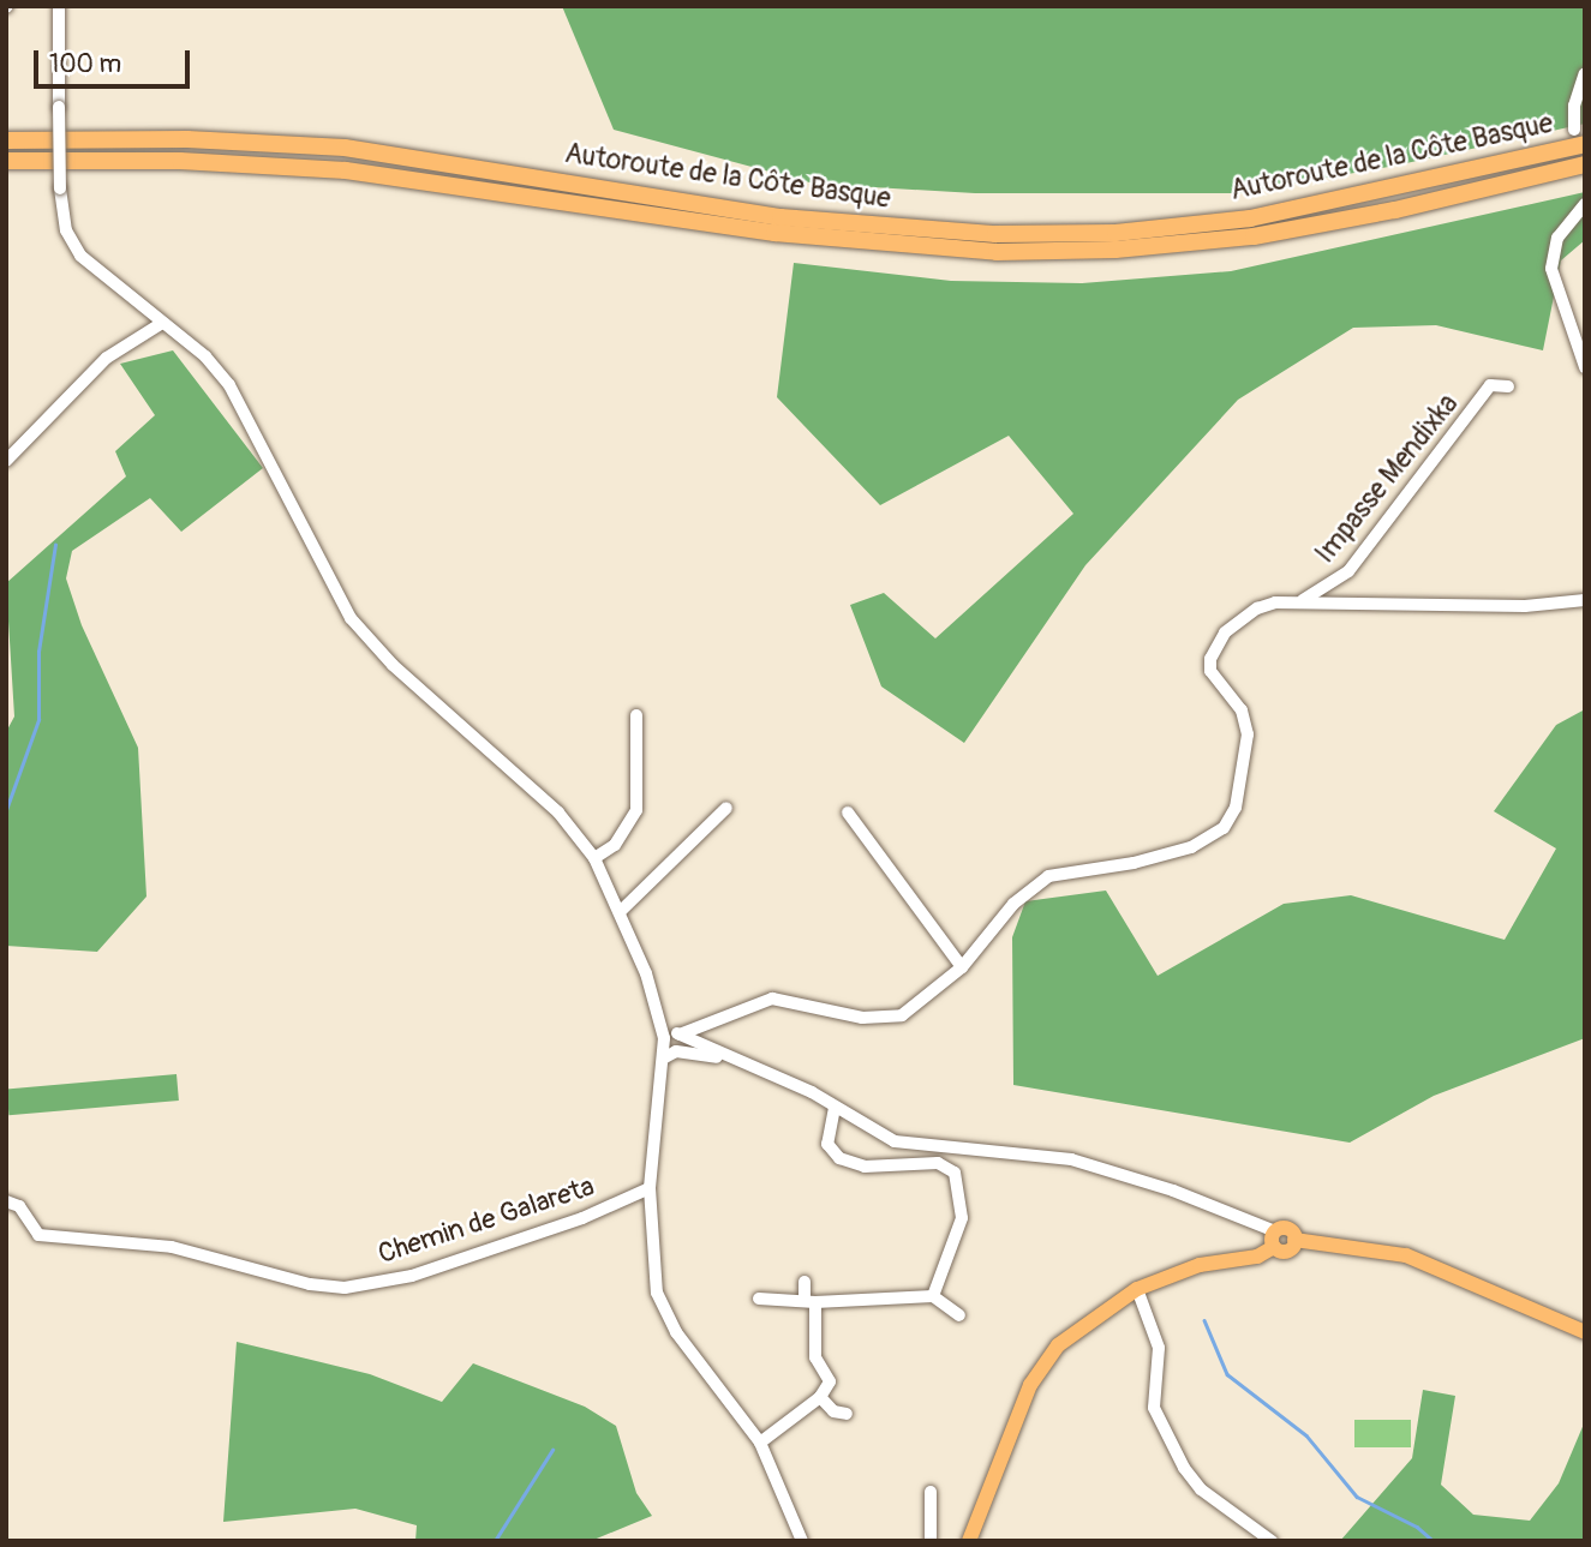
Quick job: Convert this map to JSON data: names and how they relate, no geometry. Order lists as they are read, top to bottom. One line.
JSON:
{"streets":{"highway":["Autoroute de la Côte Basque"],"street":["Impasse Mendixka","Chemin de Galareta"]},"scale_bar":"100 m"}
